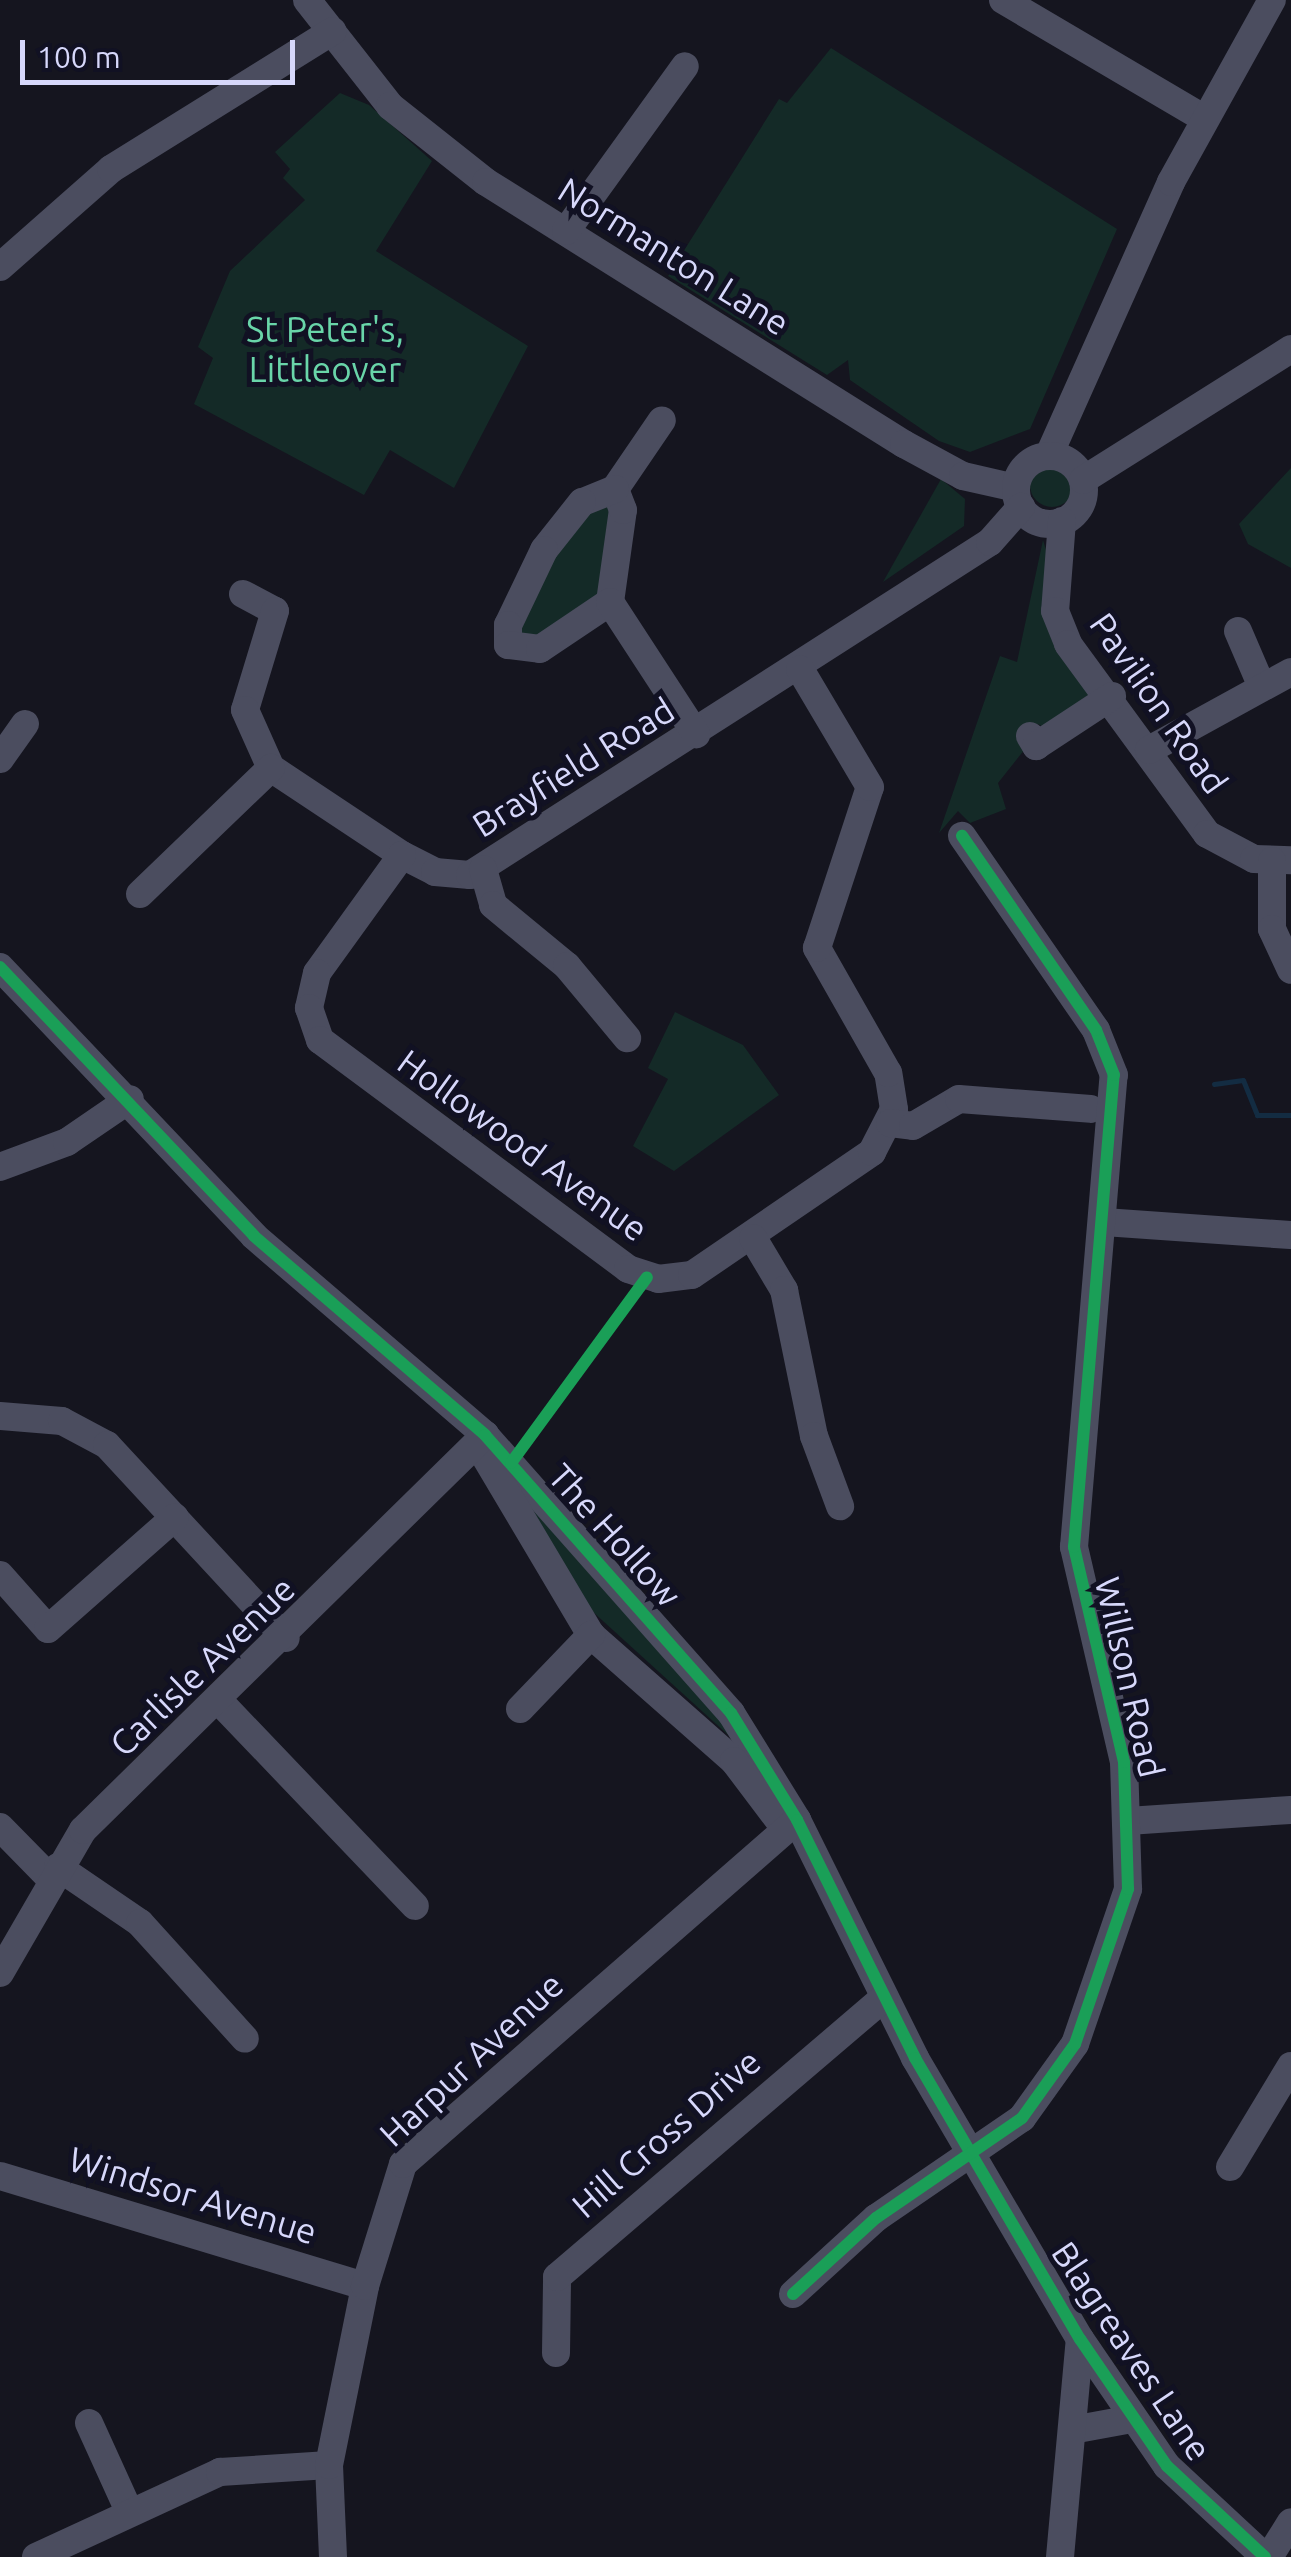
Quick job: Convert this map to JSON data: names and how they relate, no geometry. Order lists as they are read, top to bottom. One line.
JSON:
{"streets":{"street":["Normanton Lane","Pavilion Road","Brayfield Road","Hollowood Avenue","The Hollow","Carlisle Avenue","Willson Road","Harpur Avenue","Hill Cross Drive","Windsor Avenue","Blagreaves Lane"]},"crossings":[["Normanton Lane","Pavilion Road"],["Normanton Lane","Brayfield Road"],["Pavilion Road","Brayfield Road"],["Brayfield Road","Hollowood Avenue"],["The Hollow","Carlisle Avenue"],["The Hollow","Willson Road"],["The Hollow","Harpur Avenue"],["The Hollow","Hill Cross Drive"],["The Hollow","Blagreaves Lane"],["Willson Road","Blagreaves Lane"],["Harpur Avenue","Windsor Avenue"]],"parks":["St Peter's, Littleover"],"scale_bar":"100 m"}
